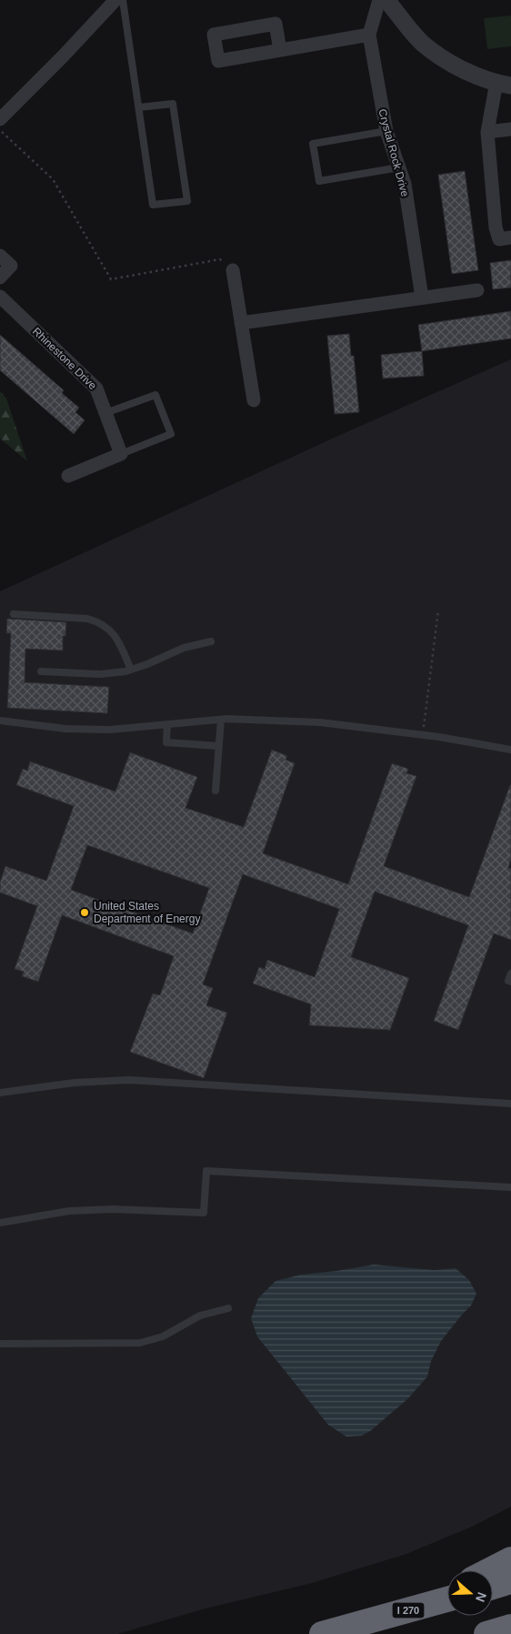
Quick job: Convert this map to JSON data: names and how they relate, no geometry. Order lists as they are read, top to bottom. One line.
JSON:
{"streets":{"highway":["I 270"],"street":["Crystal Rock Drive","Rhinestone Drive"]},"places":["United States Department of Energy"],"north":"right"}
